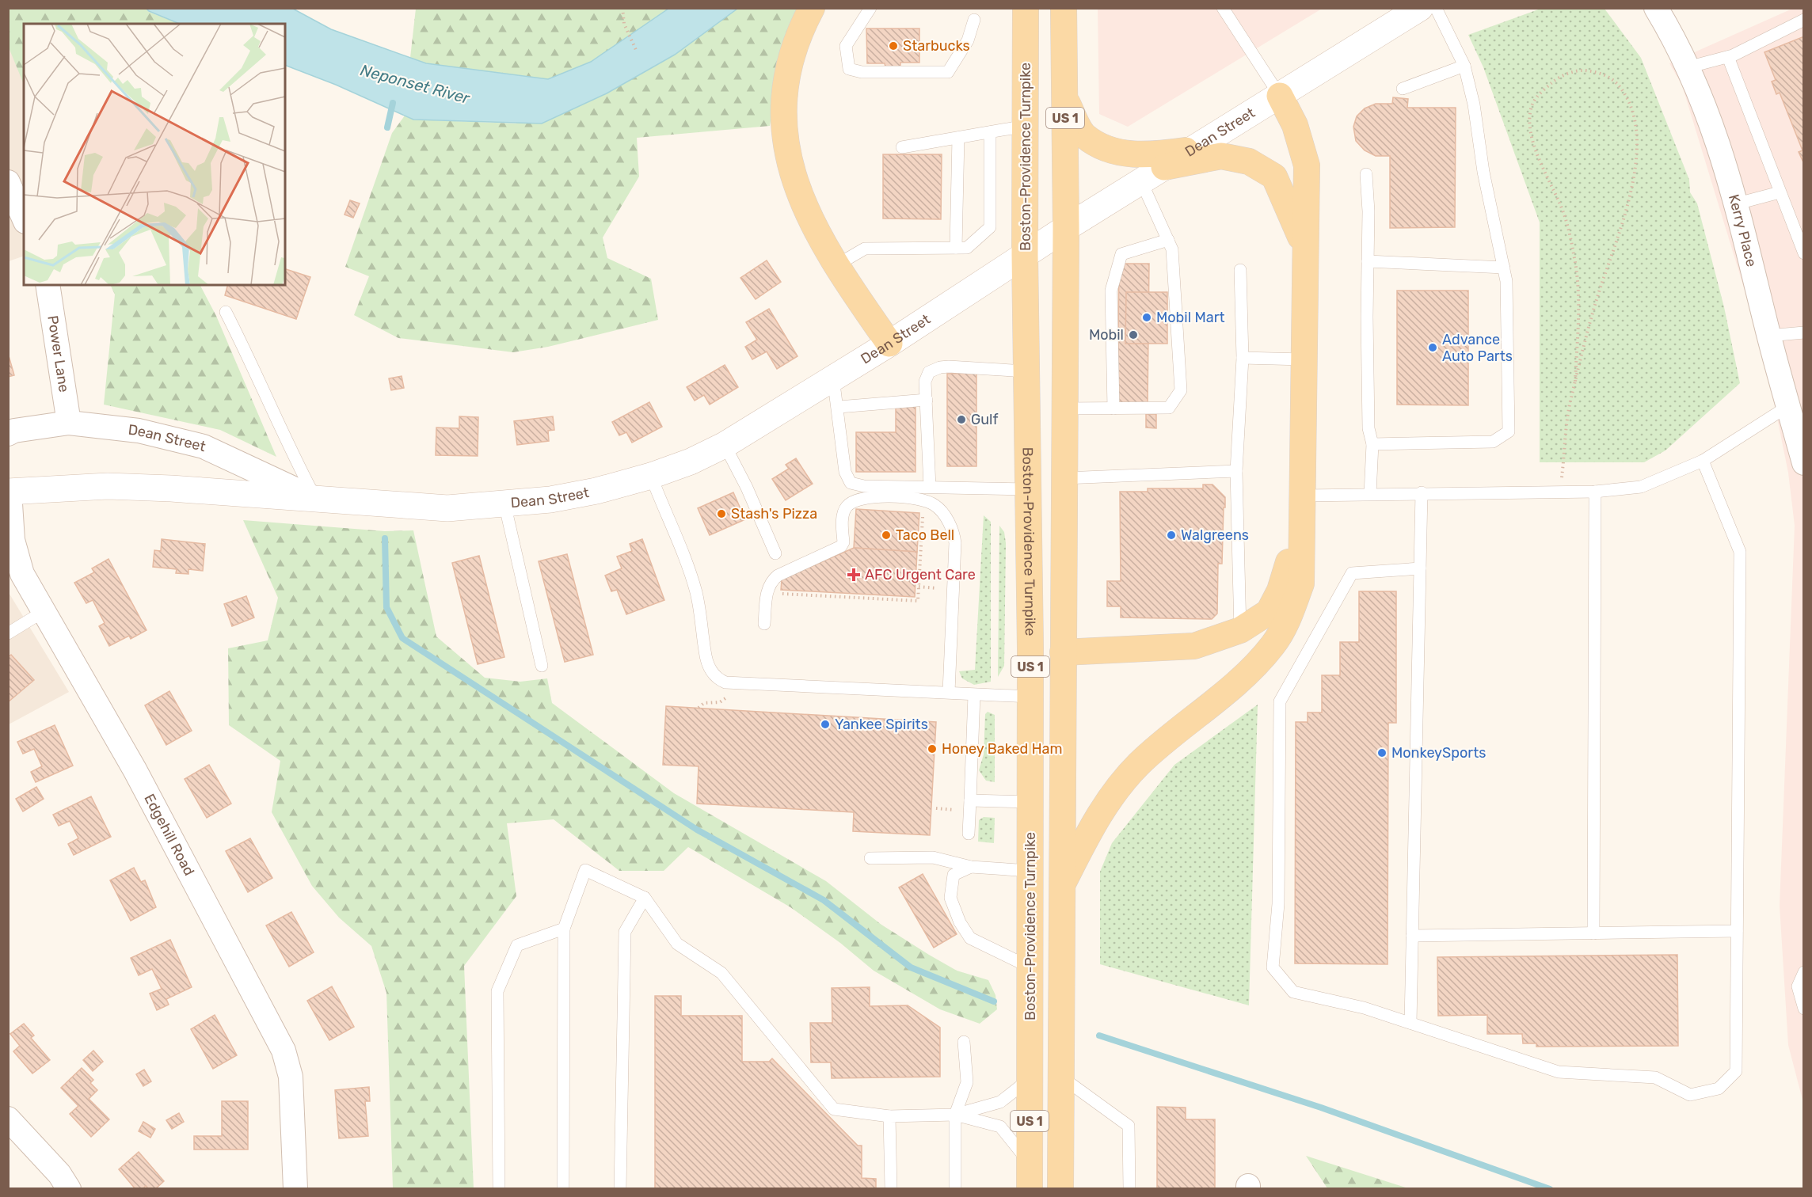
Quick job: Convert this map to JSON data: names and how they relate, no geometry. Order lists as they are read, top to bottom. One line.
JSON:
{"streets":{"main road":["US 1","Dean Street","Boston-Providence Turnpike"],"street":["Kerry Place","Power Lane","Edgehill Road"]},"crossings":[["US 1","Dean Street"],["Dean Street","Boston-Providence Turnpike"],["Dean Street","Power Lane"],["Dean Street","Edgehill Road"]],"water":["Neponset River"],"places":{"other":["Starbucks","Mobil Mart","Mobil","Advance Auto Parts","Gulf","Stash's Pizza","Taco Bell","Walgreens","Yankee Spirits","Honey Baked Ham","MonkeySports"],"health":["AFC Urgent Care"]}}
